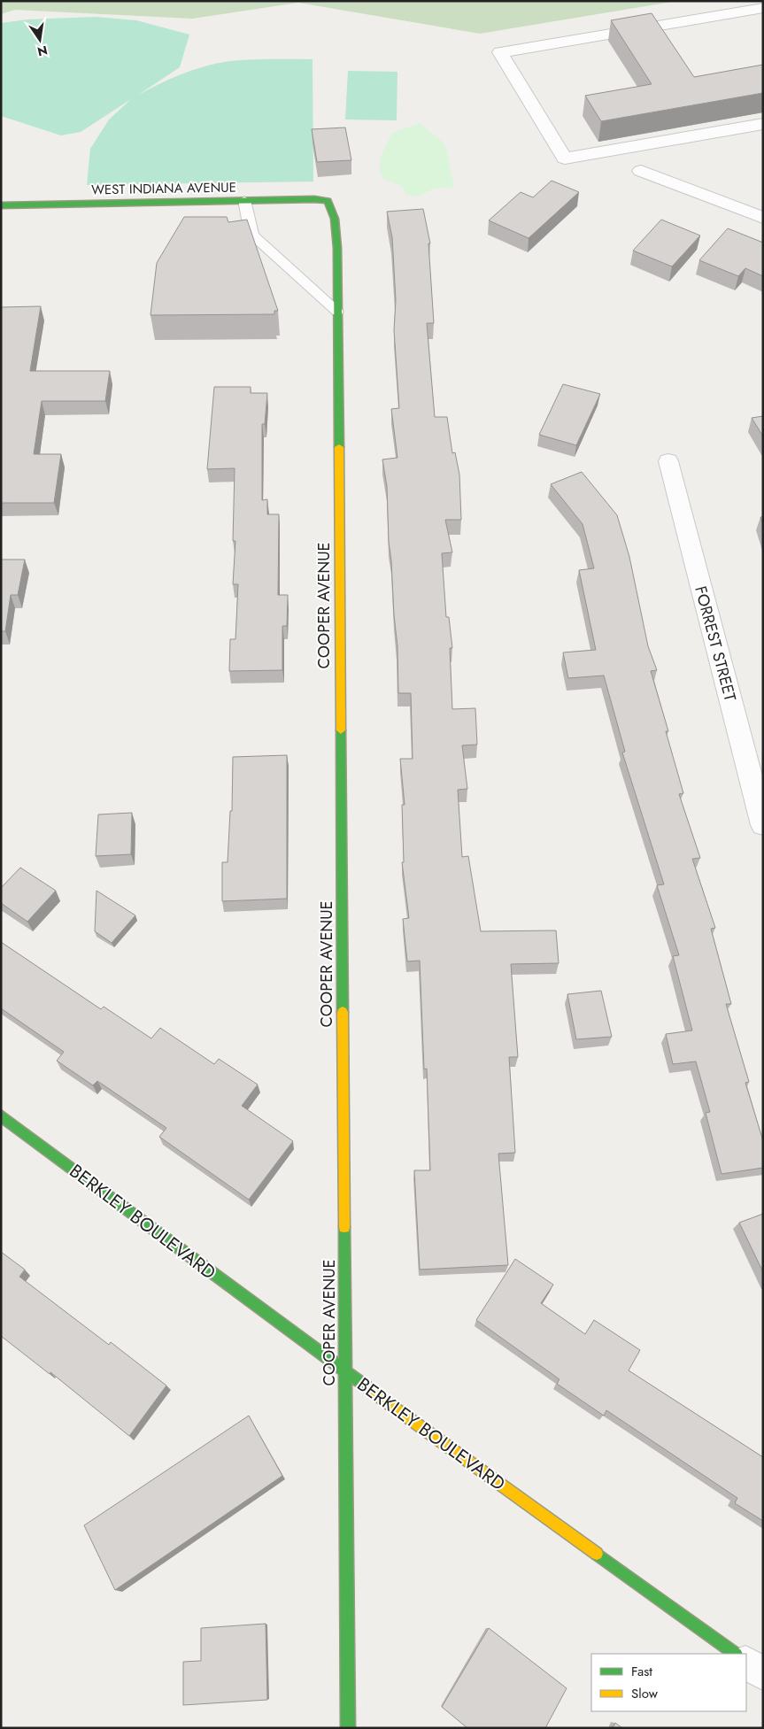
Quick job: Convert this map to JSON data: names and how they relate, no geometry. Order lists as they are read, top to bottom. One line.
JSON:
{"streets":{"street":["WEST INDIANA AVENUE","COOPER AVENUE","FORREST STREET","BERKLEY BOULEVARD"]},"crossings":[["WEST INDIANA AVENUE","COOPER AVENUE"],["COOPER AVENUE","BERKLEY BOULEVARD"]],"legend":["Fast","Slow"],"north":"bottom"}
